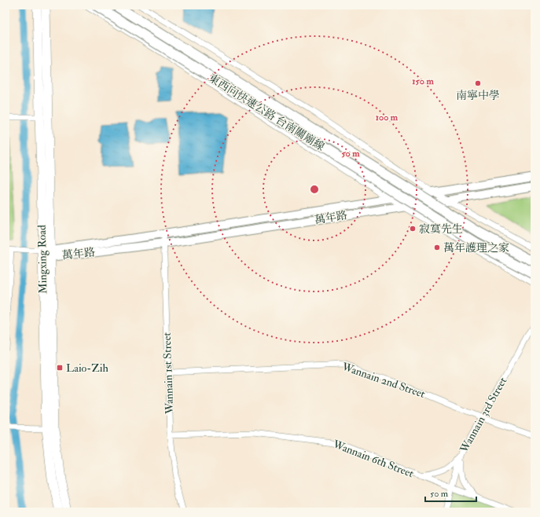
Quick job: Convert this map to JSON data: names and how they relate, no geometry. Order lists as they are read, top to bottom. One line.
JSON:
{"streets":{"highway":["東西向快速公路 台南關廟線"],"main road":["Mingxing Road"],"street":["萬年路","Wannain 1st Street","Wannain 2nd Street","Wannain 3rd Street","Wannain 6th Street"]},"crossings":[["萬年路","Mingxing Road"],["萬年路","Wannain 1st Street"],["Wannain 1st Street","Wannain 2nd Street"],["Wannain 1st Street","Wannain 6th Street"],["Wannain 2nd Street","Wannain 3rd Street"],["Wannain 3rd Street","Wannain 6th Street"]],"places":{"other":["南寧中學","寂寞先生","萬年護理之家"],"transit":["Laio-Zih"]},"scale_bar":"50 m","rings":["150 m","100 m","50 m"]}
